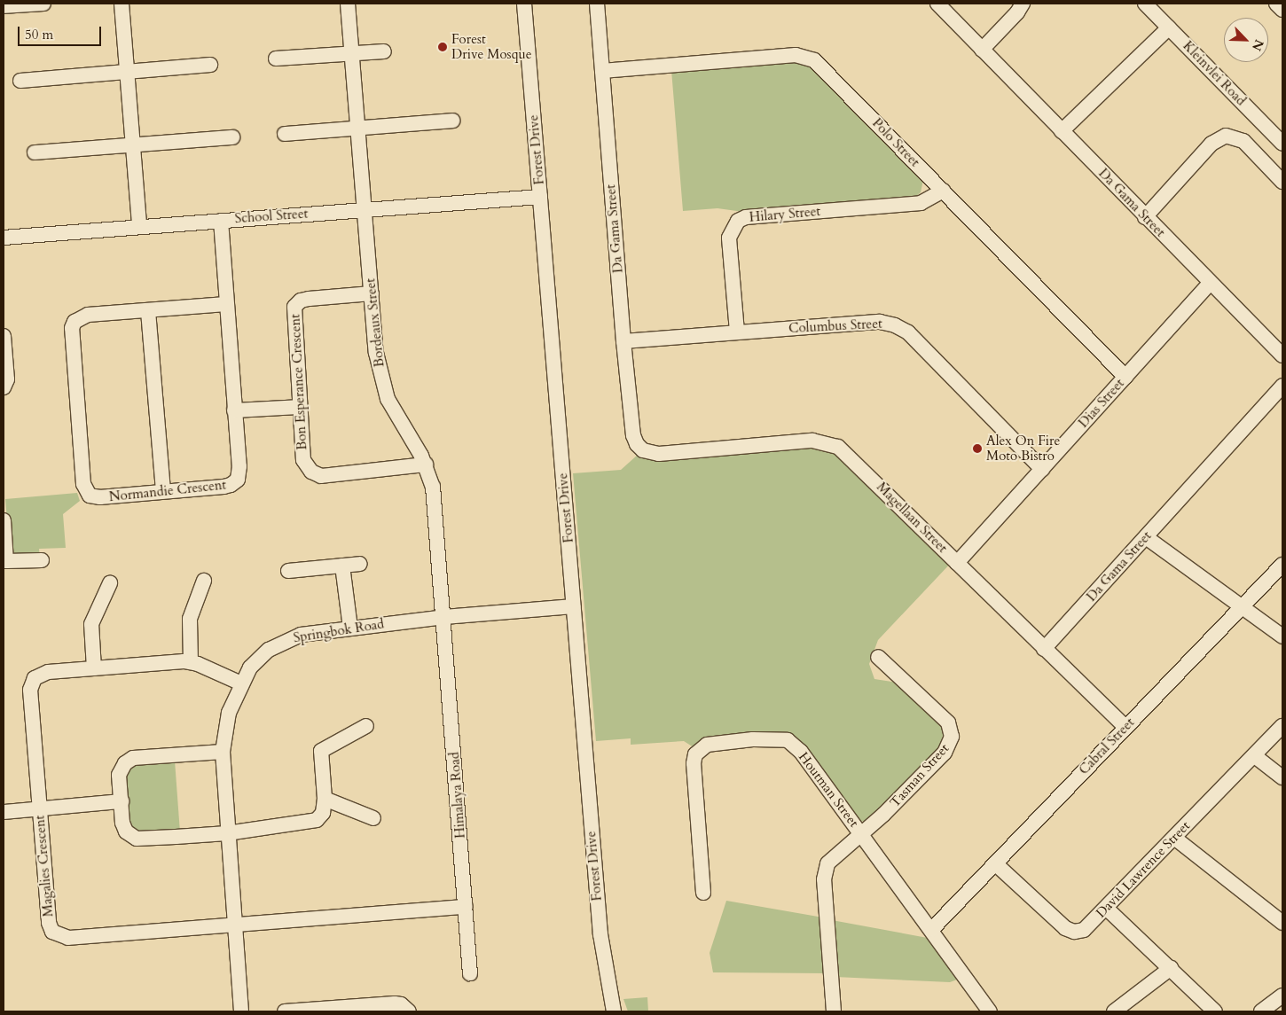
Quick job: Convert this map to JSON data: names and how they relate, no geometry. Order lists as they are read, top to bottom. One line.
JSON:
{"streets":{"street":["Kleinvlei Road","Polo Street","Forest Drive","Da Gama Street","Hilary Street","School Street","Bordeaux Street","Columbus Street","Bon Esperance Crescent","Dias Street","Normandie Crescent","Magellaan Street","Springbok Road","Cabral Street","Tasman Street","Houtman Street","Himalaya Road","Magalies Crescent","David Lawrence Street"]},"crossings":[["Polo Street","Da Gama Street"],["Polo Street","Hilary Street"],["Polo Street","Dias Street"],["Forest Drive","School Street"],["Forest Drive","Springbok Road"],["Da Gama Street","Columbus Street"],["Da Gama Street","Dias Street"],["Da Gama Street","Magellaan Street"],["Hilary Street","Columbus Street"],["School Street","Bordeaux Street"],["School Street","Normandie Crescent"],["Bordeaux Street","Bon Esperance Crescent"],["Bordeaux Street","Himalaya Road"],["Columbus Street","Dias Street"],["Dias Street","Magellaan Street"],["Magellaan Street","Cabral Street"],["Springbok Road","Himalaya Road"],["Springbok Road","Magalies Crescent"],["Cabral Street","Houtman Street"],["Cabral Street","David Lawrence Street"],["Tasman Street","Houtman Street"],["Himalaya Road","Magalies Crescent"]],"places":["Forest Drive Mosque","Alex On Fire Moto Bistro"],"scale_bar":"50 m","north":"bottom right"}
